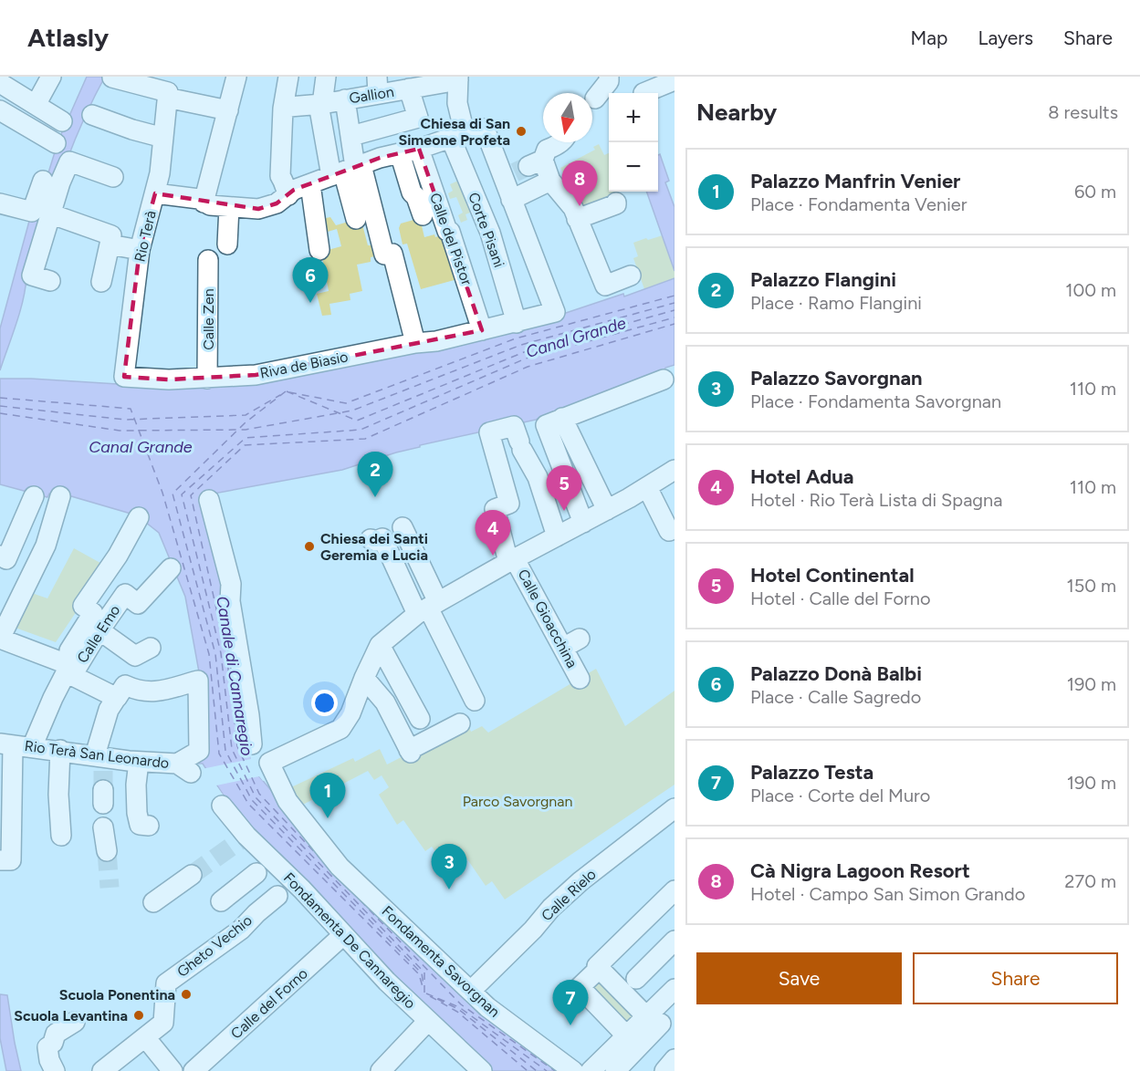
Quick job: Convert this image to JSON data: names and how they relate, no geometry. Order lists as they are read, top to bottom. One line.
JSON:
{"streets":{"street":["Gallion","Corte Pisani","Rio Terà","Calle del Pistor","Calle Zen","Riva de Biasio","Calle Gioacchina","Calle Emo","Rio Terà San Leonardo","Calle Rielo","Fondamenta De Cannaregio","Gheto Vechio","Fondamenta Savorgnan","Calle del Forno"]},"crossings":[["Gallion","Corte Pisani"],["Corte Pisani","Riva de Biasio"],["Rio Terà","Riva de Biasio"],["Calle del Pistor","Riva de Biasio"],["Calle Zen","Riva de Biasio"],["Calle Emo","Rio Terà San Leonardo"],["Calle Rielo","Fondamenta Savorgnan"],["Fondamenta De Cannaregio","Calle del Forno"]],"water":["Canal Grande","Canale di Cannaregio"],"parks":["Parco Savorgnan"],"places":["Chiesa di San Simeone Profeta","Chiesa dei Santi Geremia e Lucia","Scuola Ponentina","Scuola Levantina"],"north":"bottom","page":{"header":"Atlasly","nav":["Map","Layers","Share"],"heading":["Nearby","8 results"],"map_buttons":["+","−"],"list":[{"mark":"1","name":"Palazzo Manfrin Venier","note":"Place · Fondamenta Venier","value":"60 m"},{"mark":"2","name":"Palazzo Flangini","note":"Place · Ramo Flangini","value":"100 m"},{"mark":"3","name":"Palazzo Savorgnan","note":"Place · Fondamenta Savorgnan","value":"110 m"},{"mark":"4","name":"Hotel Adua","note":"Hotel · Rio Terà Lista di Spagna","value":"110 m"},{"mark":"5","name":"Hotel Continental","note":"Hotel · Calle del Forno","value":"150 m"},{"mark":"6","name":"Palazzo Donà Balbi","note":"Place · Calle Sagredo","value":"190 m"},{"mark":"7","name":"Palazzo Testa","note":"Place · Corte del Muro","value":"190 m"},{"mark":"8","name":"Cà Nigra Lagoon Resort","note":"Hotel · Campo San Simon Grando","value":"270 m"}],"pins":["8","6","2","5","4","1","3","7"],"buttons":["Save","Share"]}}
